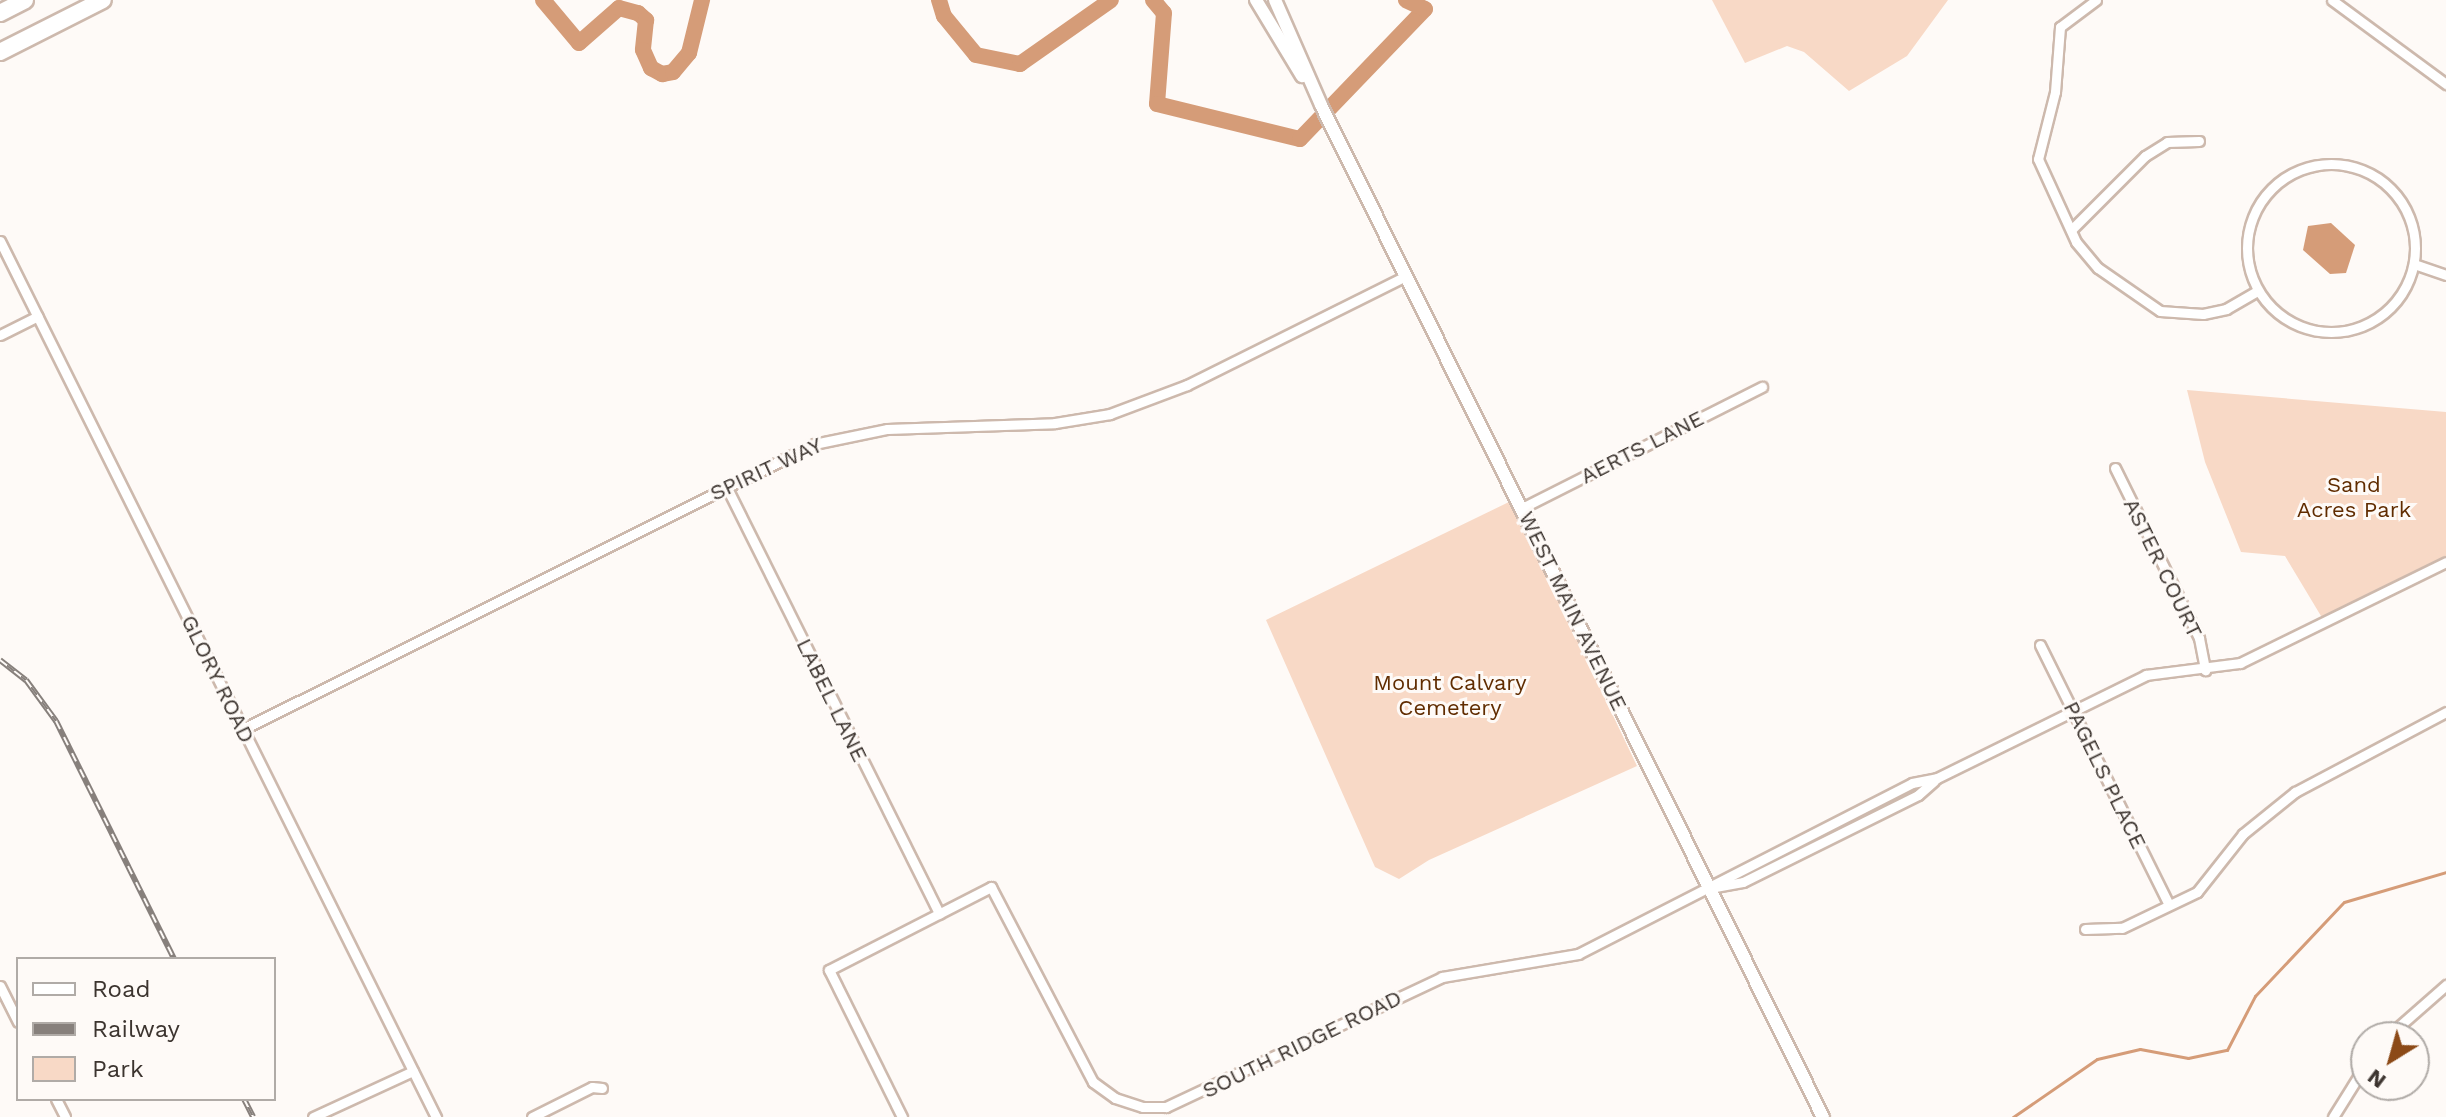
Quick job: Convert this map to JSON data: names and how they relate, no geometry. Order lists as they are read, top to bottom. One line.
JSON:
{"streets":{"main road":["WEST MAIN AVENUE"],"street":["AERTS LANE","SPIRIT WAY","ASTER COURT","GLORY ROAD","LABEL LANE","PAGELS PLACE","SOUTH RIDGE ROAD"]},"crossings":[["AERTS LANE","WEST MAIN AVENUE"],["SPIRIT WAY","WEST MAIN AVENUE"],["SPIRIT WAY","GLORY ROAD"],["SPIRIT WAY","LABEL LANE"],["ASTER COURT","SOUTH RIDGE ROAD"],["WEST MAIN AVENUE","SOUTH RIDGE ROAD"],["LABEL LANE","SOUTH RIDGE ROAD"],["PAGELS PLACE","SOUTH RIDGE ROAD"]],"parks":["Sand Acres Park","Mount Calvary Cemetery"],"legend":["Road","Railway","Park"],"north":"bottom left"}
